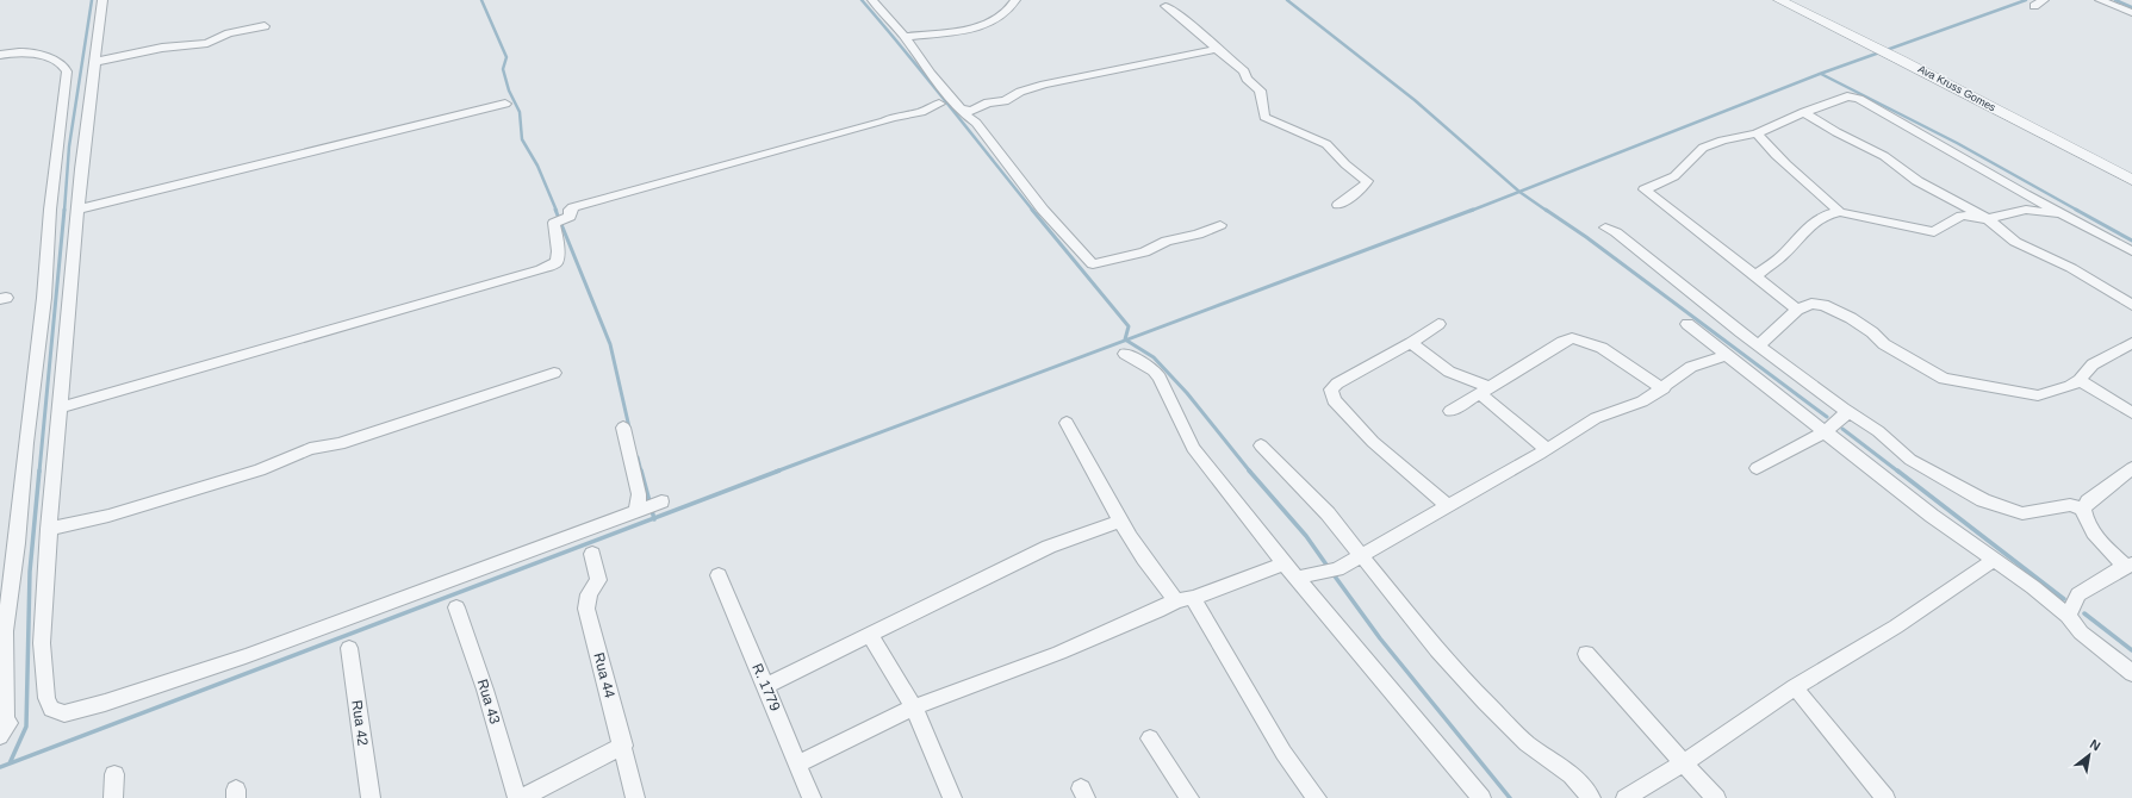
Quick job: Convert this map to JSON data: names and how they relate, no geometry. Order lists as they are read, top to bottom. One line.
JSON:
{"streets":{"street":["Ava Kruss Gomes","Rua 44","R. 1779","Rua 43","Rua 42"]},"north":"top right"}
